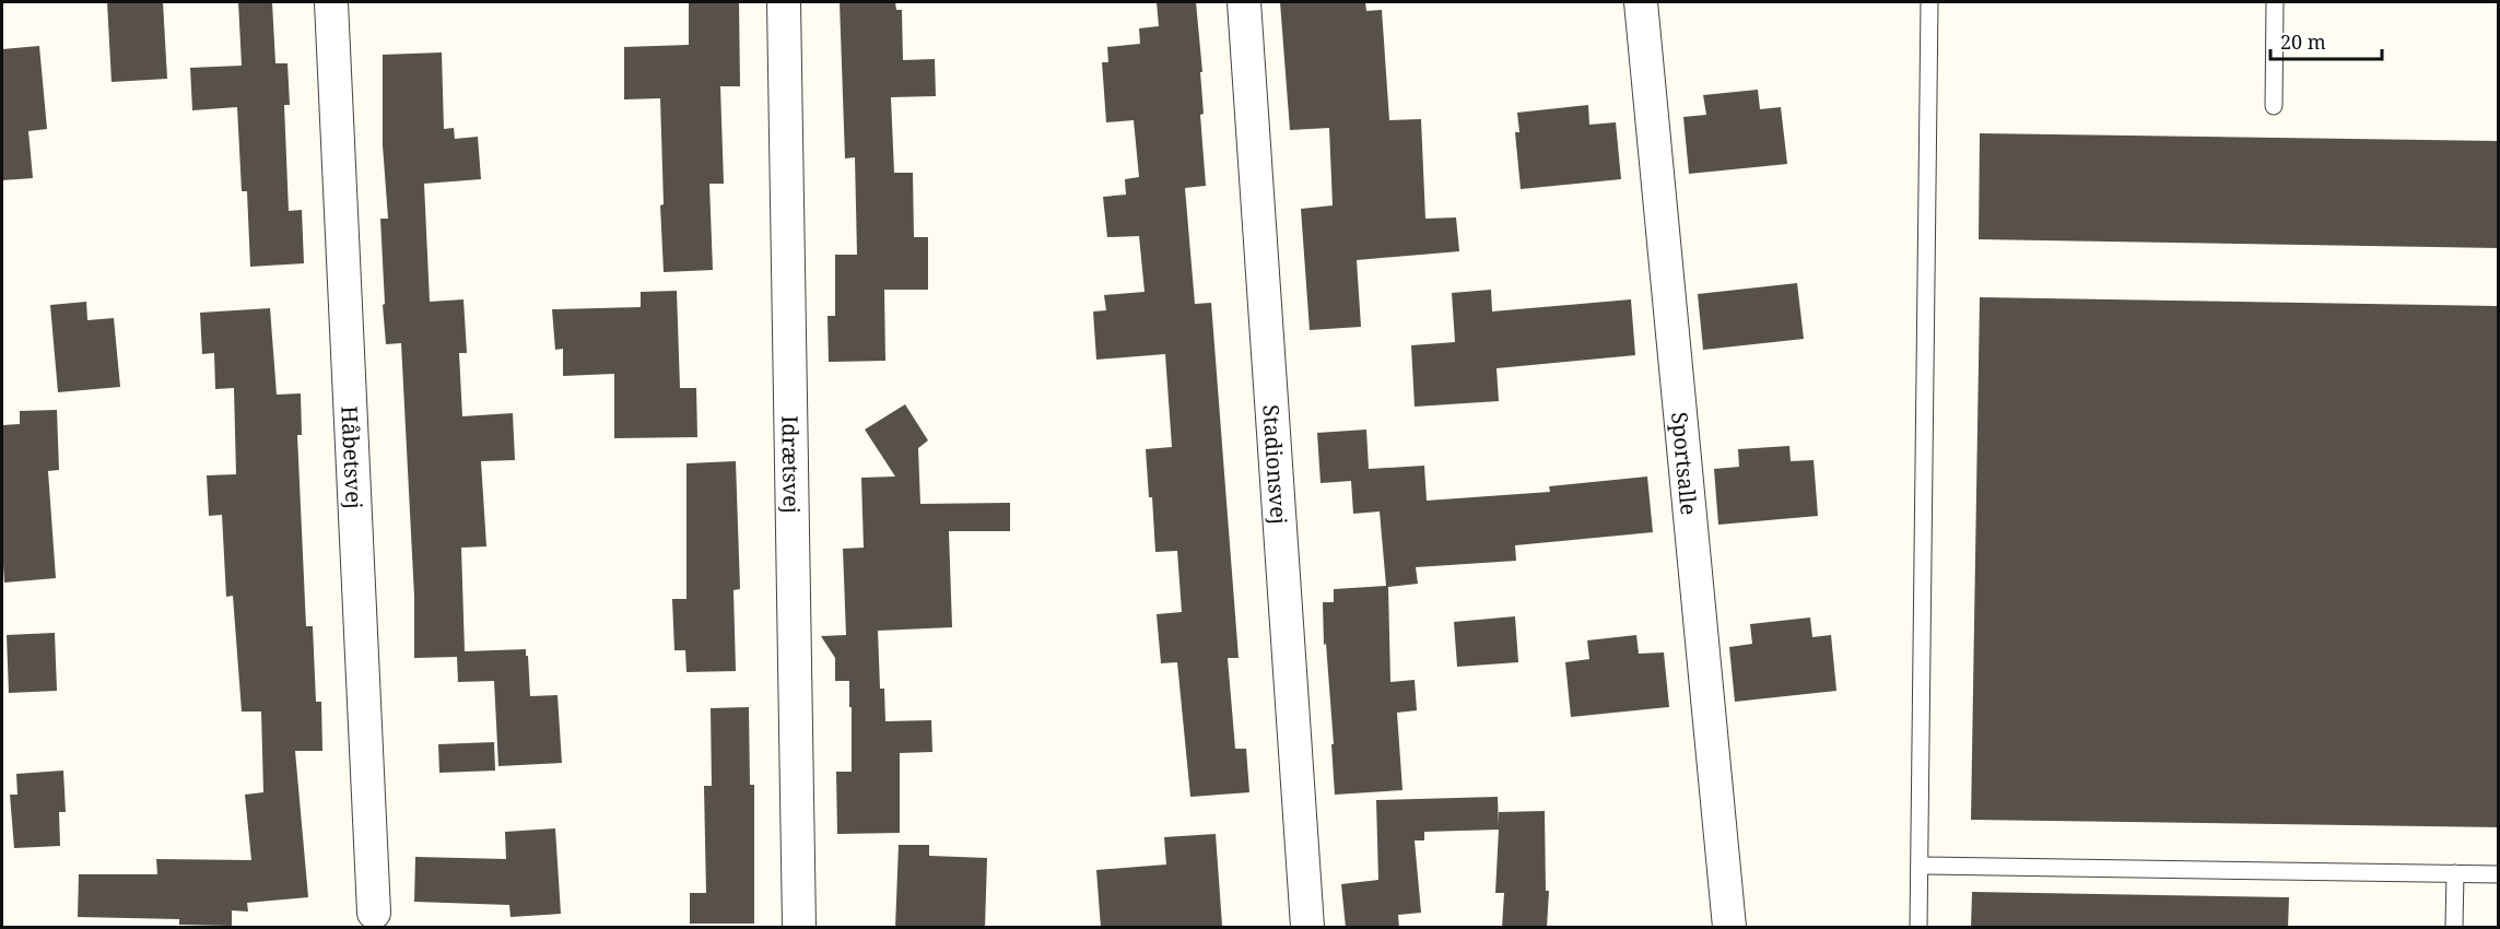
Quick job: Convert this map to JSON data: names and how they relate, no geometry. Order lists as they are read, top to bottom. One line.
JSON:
{"streets":{"street":["Håbetsvej","Idrætsvej","Stadionsvej","Sportsalle"]},"scale_bar":"20 m"}
